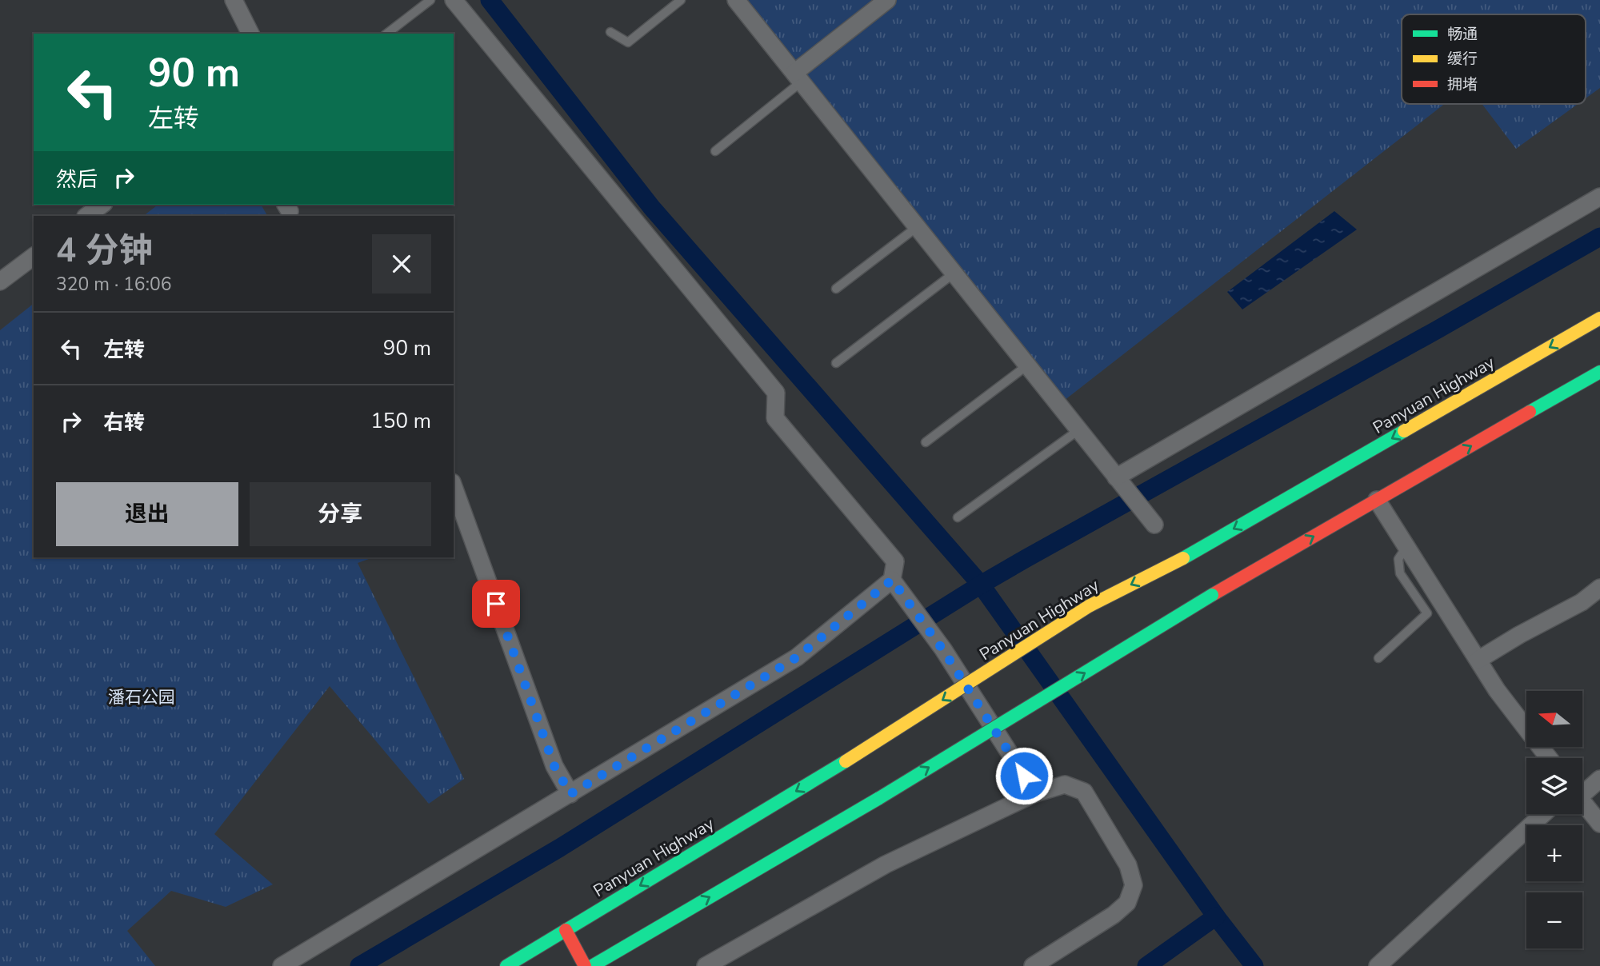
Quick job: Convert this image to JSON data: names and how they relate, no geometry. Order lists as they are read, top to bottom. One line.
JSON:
{"streets":{"main road":["Panyuan Highway"]},"parks":["潘石公园"],"legend":["畅通","缓行","拥堵"],"north":"left","page":{"turn":["90 m","左转"],"then":"然后","heading":["4 分钟","320 m · 16:06"],"list":[{"name":"左转","value":"90 m"},{"name":"右转","value":"150 m"}],"buttons":["退出","分享"],"map_buttons":["+","−"]}}
